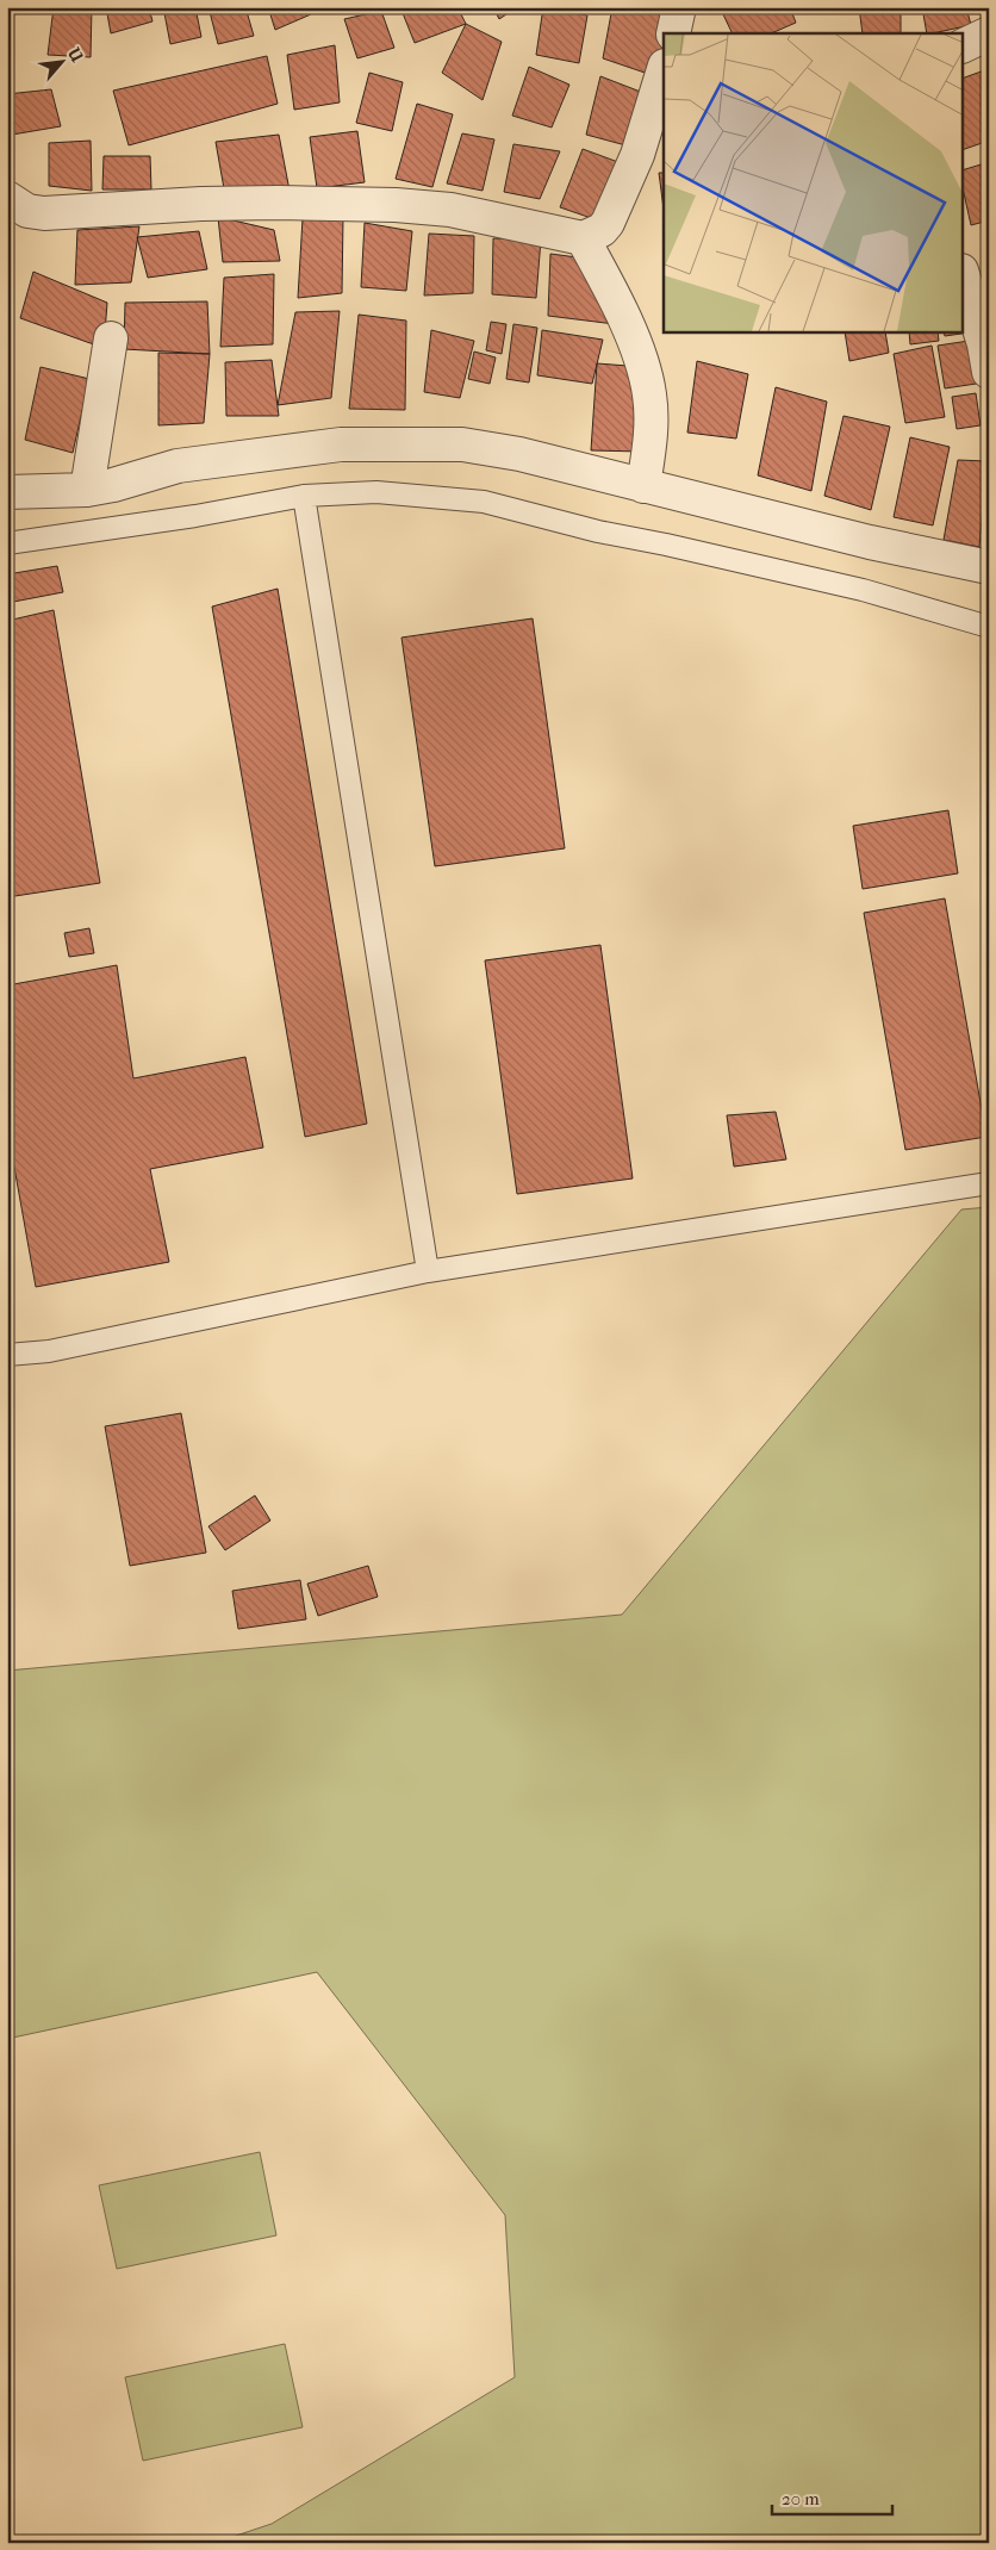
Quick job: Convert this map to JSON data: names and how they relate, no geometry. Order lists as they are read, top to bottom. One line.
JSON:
{"scale_bar":"20 m","north":"top right"}
